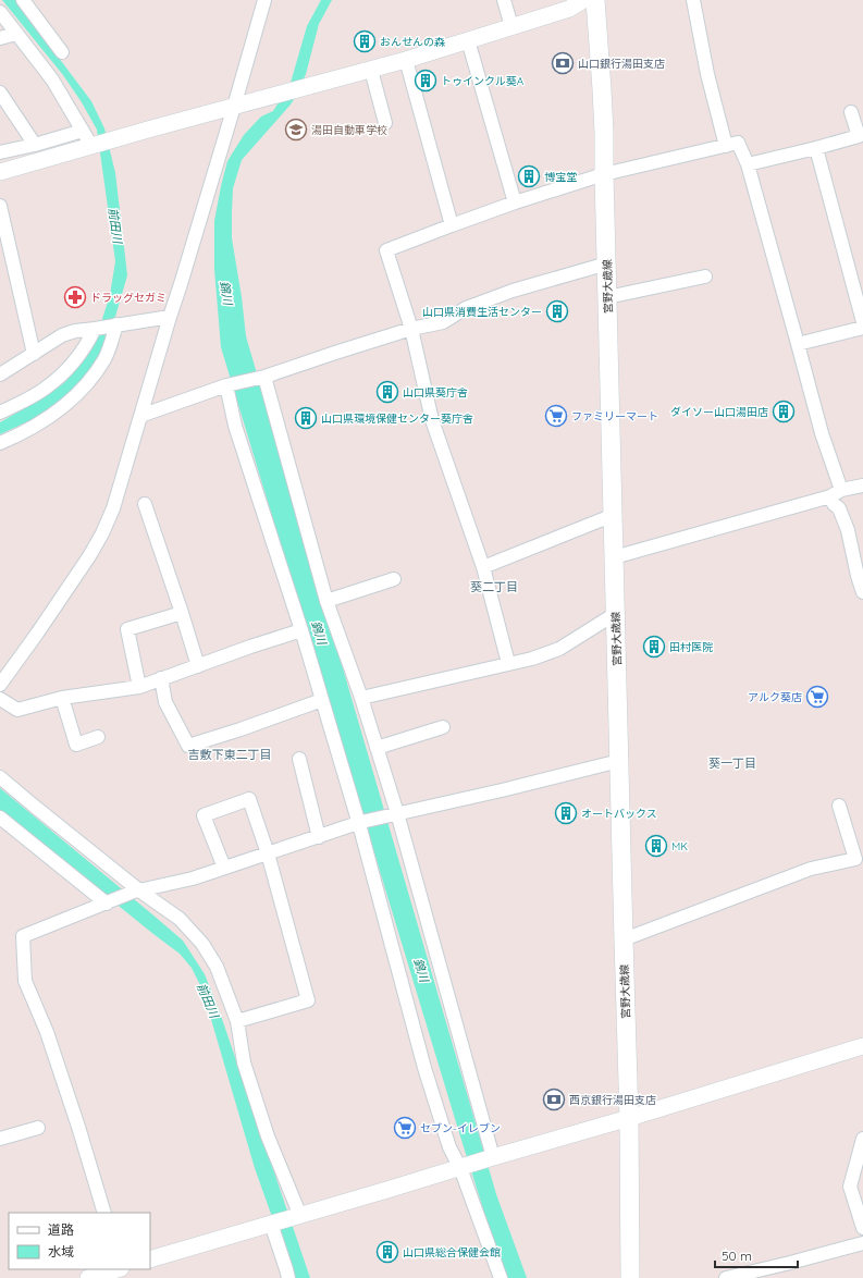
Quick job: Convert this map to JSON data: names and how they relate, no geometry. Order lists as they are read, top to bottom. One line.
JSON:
{"streets":{"main road":["宮野大歳線"]},"districts":["葵二丁目","吉敷下東二丁目","葵一丁目"],"water":["前田川","錦川"],"places":{"building":["おんせんの森","トゥインクル葵A","博宝堂","山口県消費生活センター","山口県葵庁舎","ダイソー山口湯田店","山口県環境保健センター葵庁舎","田村医院","オートバックス","MK","山口県総合保健会館"],"bank":["山口銀行湯田支店","西京銀行湯田支店"],"school or university":["湯田自動車学校"],"pharmacy":["ドラッグセガミ"],"supermarket":["ファミリーマート","アルク葵店","セブン-イレブン"]},"legend":["道路","水域"],"scale_bar":"50 m"}
